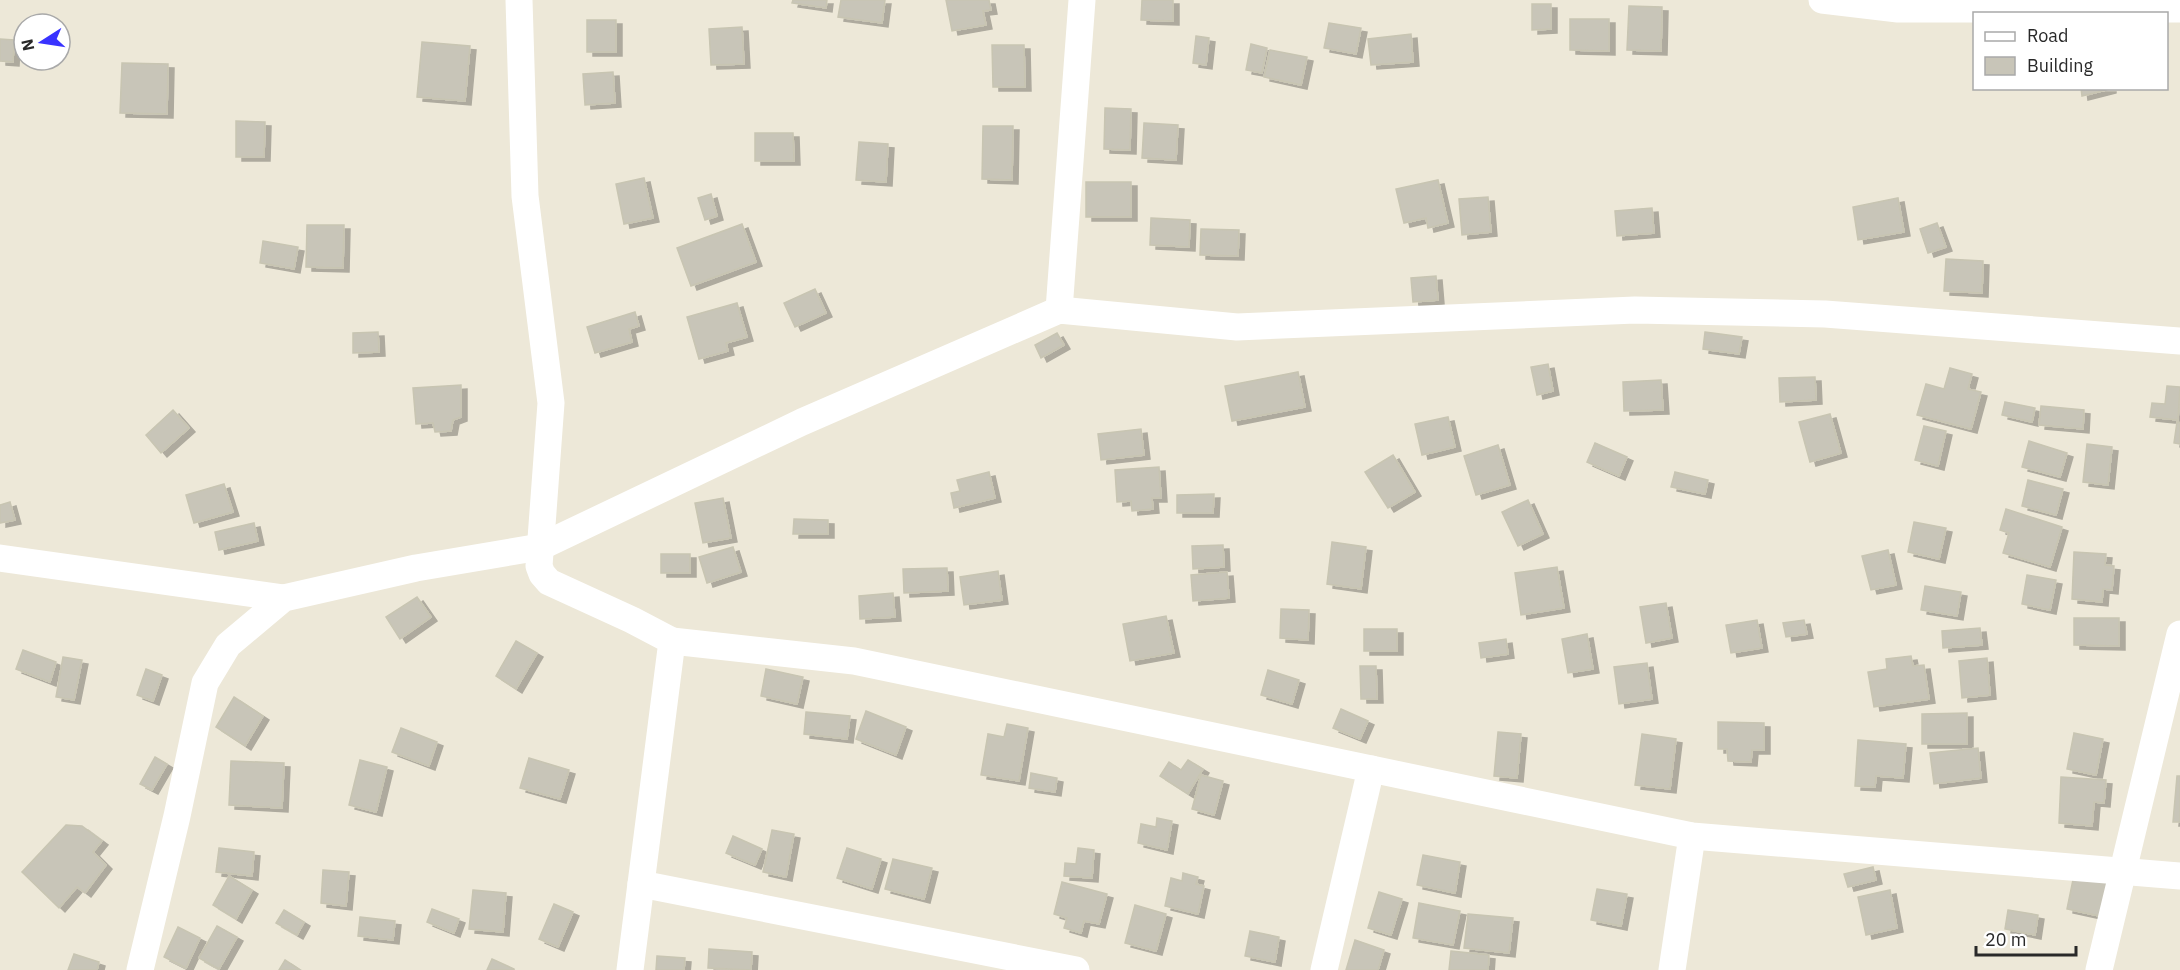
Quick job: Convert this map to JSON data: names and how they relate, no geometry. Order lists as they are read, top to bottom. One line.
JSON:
{"legend":["Road","Building"],"scale_bar":"20 m","north":"left"}
